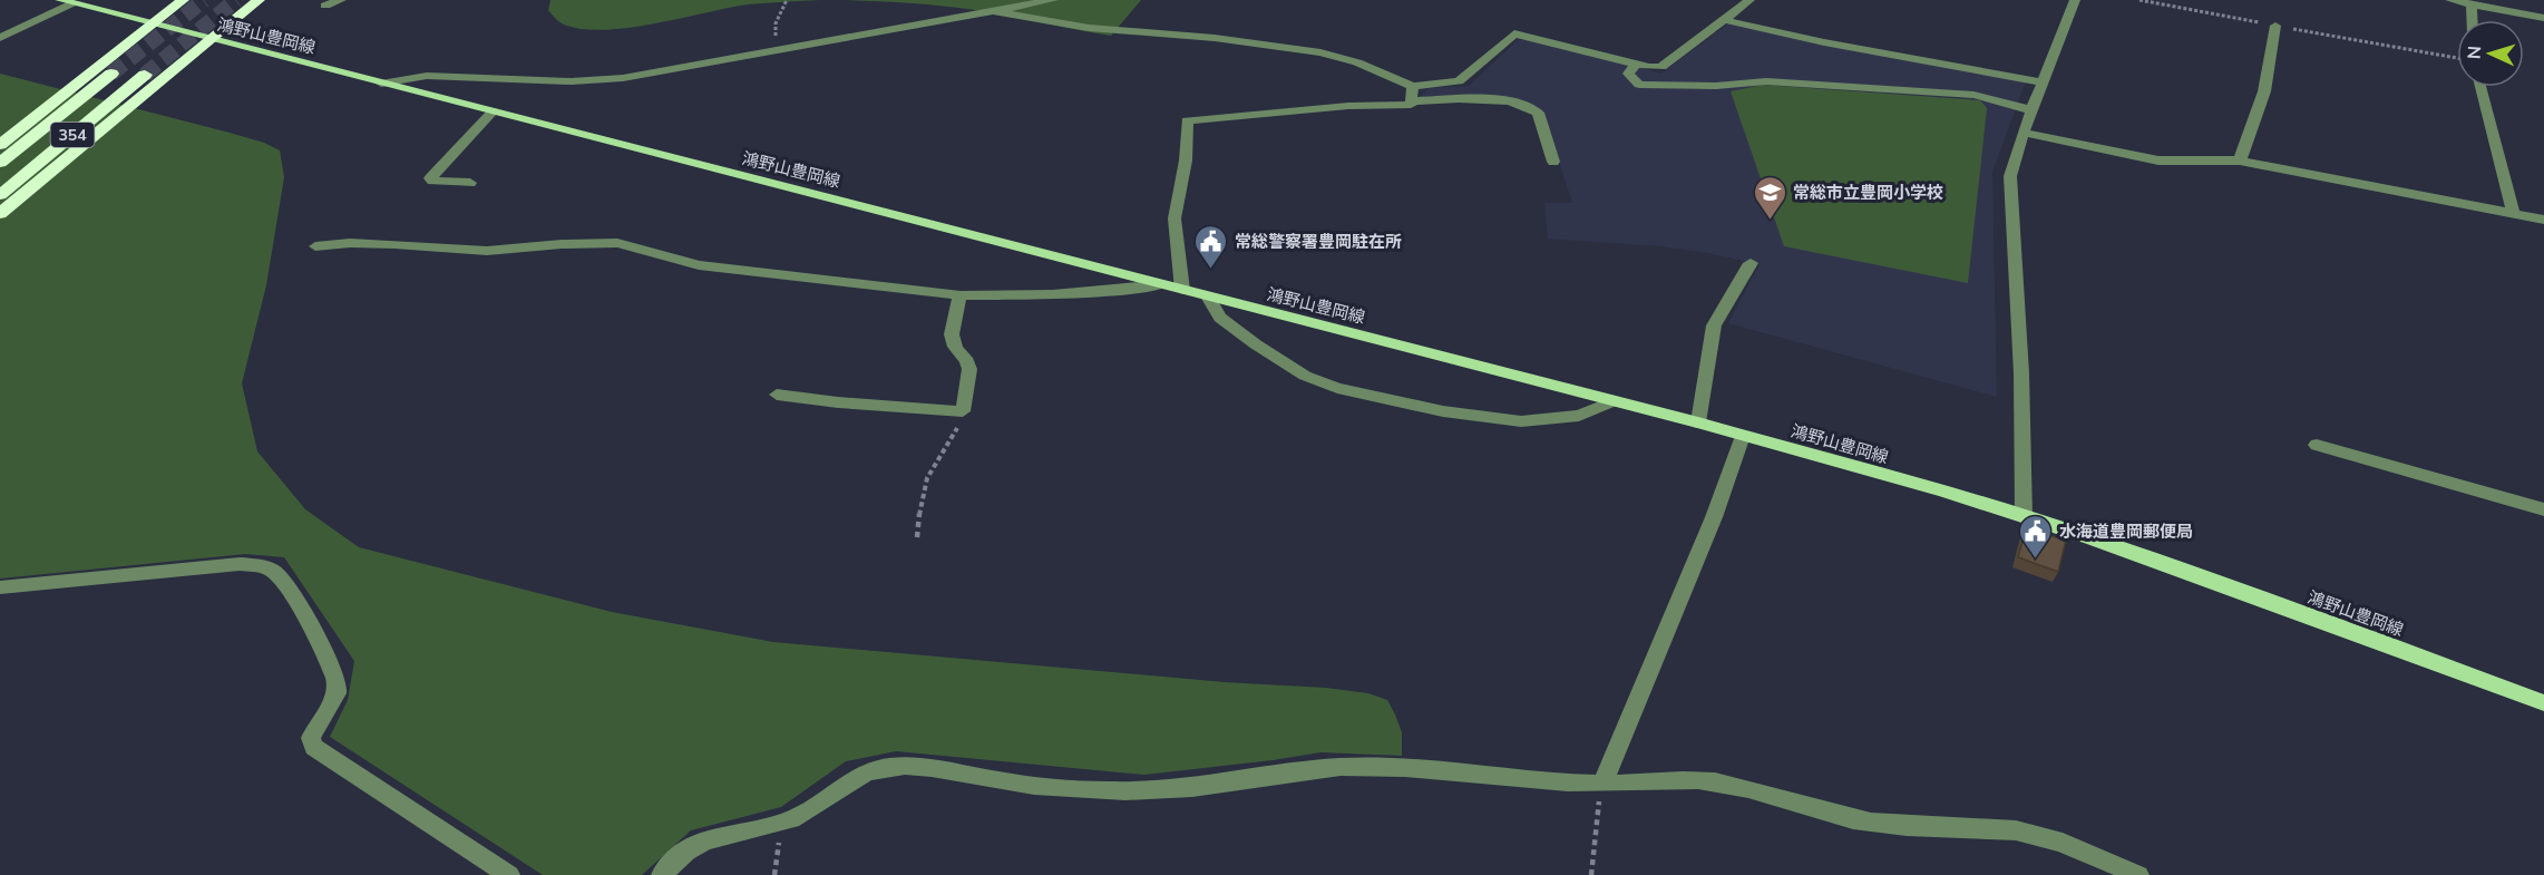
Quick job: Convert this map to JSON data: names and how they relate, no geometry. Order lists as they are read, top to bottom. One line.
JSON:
{"streets":{"highway":["354"],"main road":["鴻野山豊岡線"]},"places":{"school or university":["常総市立豊岡小学校"],"public building":["常総警察署豊岡駐在所","水海道豊岡郵便局"]},"north":"left"}
